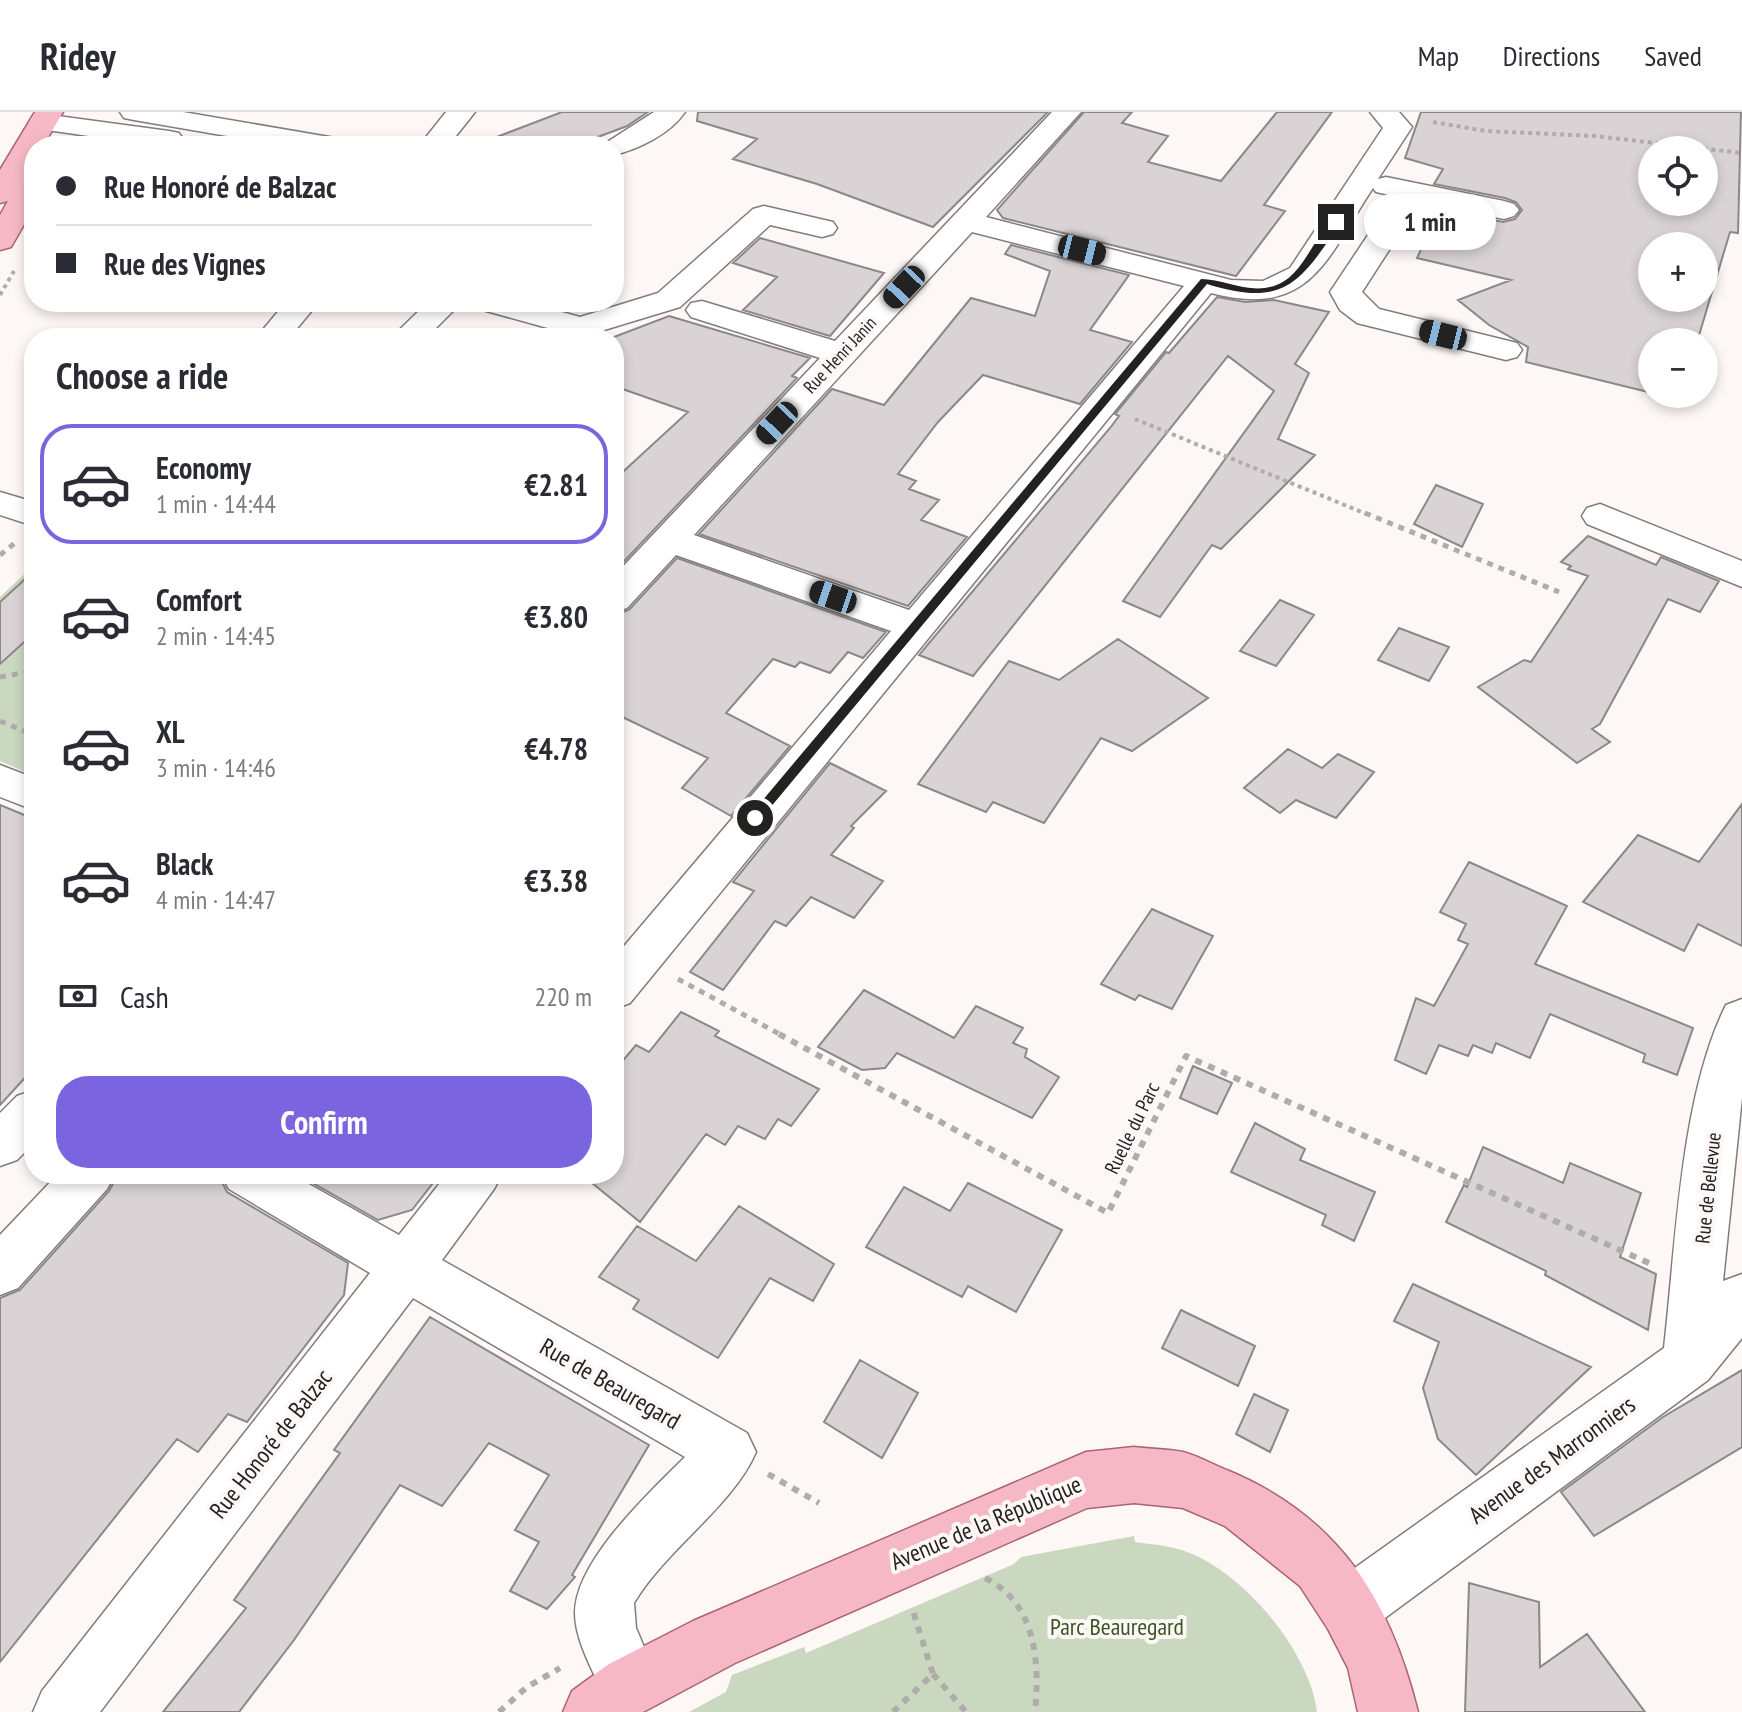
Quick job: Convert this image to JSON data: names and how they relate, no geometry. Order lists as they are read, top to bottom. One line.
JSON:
{"streets":{"main road":["Avenue de la République"],"street":["Rue Henri Janin","Rue de Bellevue","Rue de Beauregard","Rue Honoré de Balzac","Avenue des Marronniers"],"path":["Ruelle du Parc"]},"crossings":[["Ruelle du Parc","Rue de Bellevue"],["Ruelle du Parc","Avenue des Marronniers"],["Rue de Bellevue","Avenue des Marronniers"],["Rue de Beauregard","Rue Honoré de Balzac"],["Rue de Beauregard","Avenue de la République"],["Avenue des Marronniers","Avenue de la République"]],"parks":["Parc Beauregard"],"page":{"header":"Ridey","nav":["Map","Directions","Saved"],"map_buttons":["+","−"],"banner":["Rue Honoré de Balzac","Rue des Vignes"],"bubble":"1 min","heading":"Choose a ride","list":[{"name":"Economy","note":"1 min · 14:44","value":"€2.81"},{"name":"Comfort","note":"2 min · 14:45","value":"€3.80"},{"name":"XL","note":"3 min · 14:46","value":"€4.78"},{"name":"Black","note":"4 min · 14:47","value":"€3.38"}],"pay":["Cash","220 m"],"buttons":"Confirm"}}
